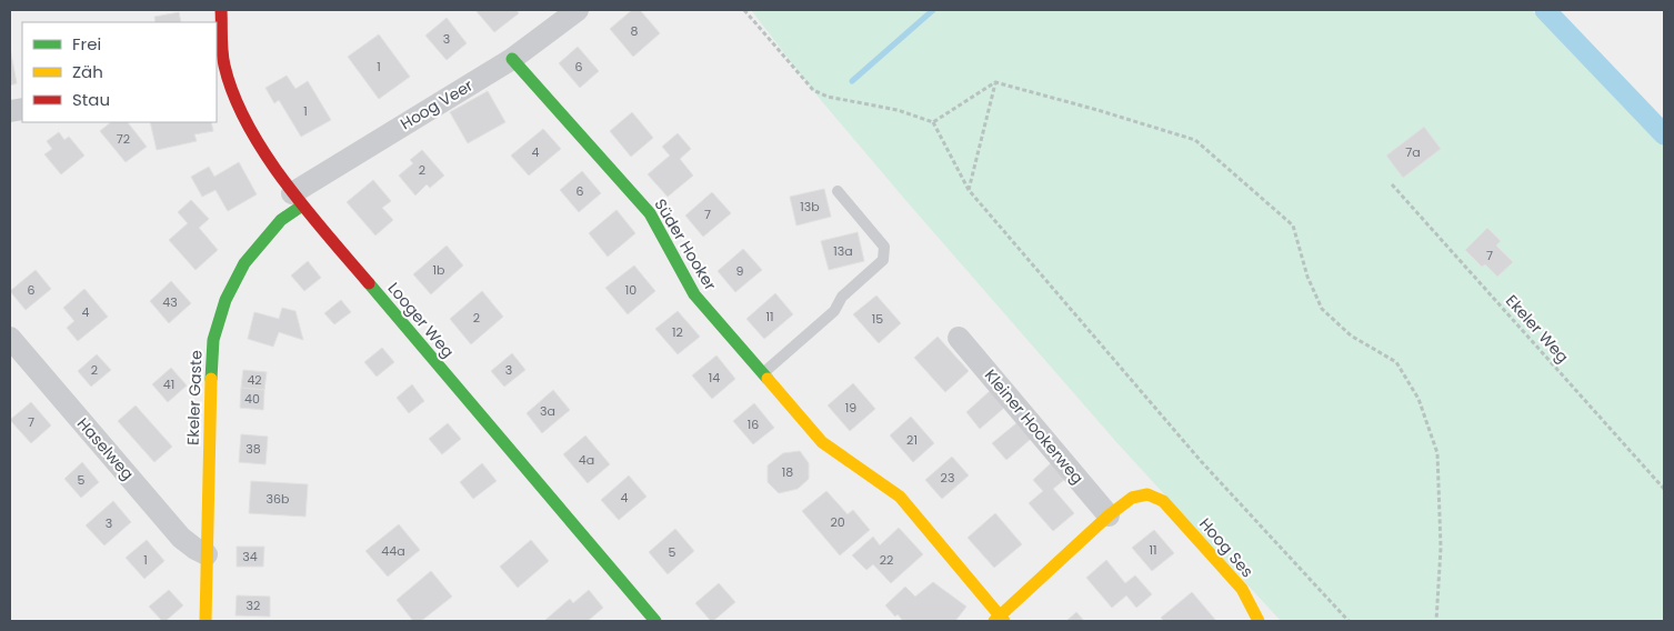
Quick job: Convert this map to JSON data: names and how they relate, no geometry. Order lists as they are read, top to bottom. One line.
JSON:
{"streets":{"street":["Hoog Veer","Süder Hooker","Looger Weg","Ekeler Gaste","Kleiner Hookerweg","Haselweg","Hoog Ses"],"path":["Ekeler Weg"]},"crossings":[["Hoog Veer","Süder Hooker"],["Hoog Veer","Looger Weg"],["Hoog Veer","Ekeler Gaste"],["Looger Weg","Ekeler Gaste"],["Ekeler Gaste","Haselweg"],["Kleiner Hookerweg","Hoog Ses"]],"house_numbers":["8","3","1","6","1","72","4","7a","2","6","13b","7","13a","7","1b","9","6","10","43","4","11","2","15","12","2","3","14","42","41","40","19","3a","7","16","21","38","4a","18","23","5","4","36b","20","3","11","44a","5","34","1","22","32"],"legend":["Frei","Zäh","Stau"]}
